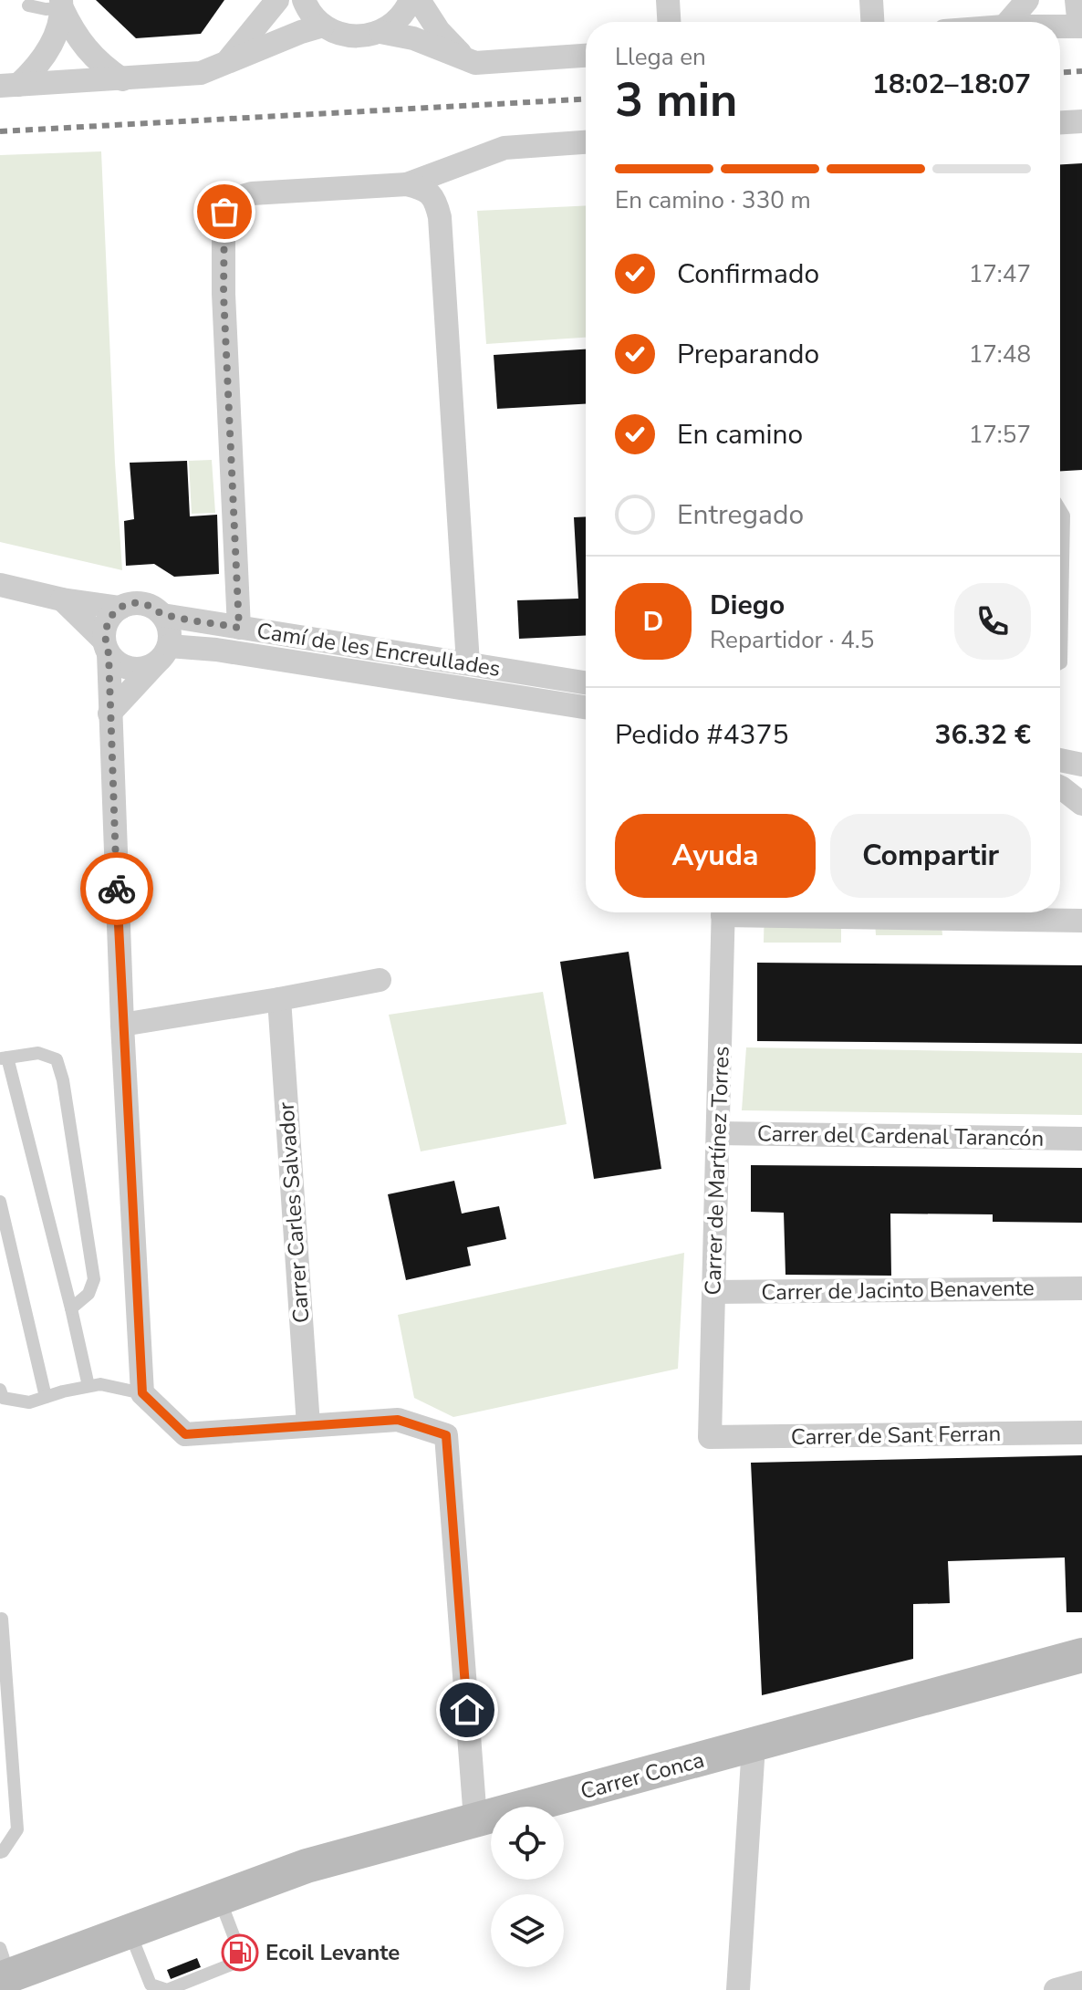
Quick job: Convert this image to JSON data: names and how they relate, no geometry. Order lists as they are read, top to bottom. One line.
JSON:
{"streets":{"street":["Camí de les Encreullades","Carrer del Cardenal Tarancón","Carrer de Martínez Torres","Carrer Carles Salvador","Carrer de Jacinto Benavente","Carrer de Sant Ferran","Carrer Conca"]},"crossings":[["Carrer del Cardenal Tarancón","Carrer de Martínez Torres"],["Carrer de Martínez Torres","Carrer de Jacinto Benavente"],["Carrer de Martínez Torres","Carrer de Sant Ferran"]],"places":{"fuel station":["Ecoil Levante"]},"page":{"heading":["3 min","Llega en","18:02–18:07"],"panel":["Diego","Repartidor · 4.5","Pedido #4375","36.32 €"],"bar":"En camino · 330 m","list":[["Confirmado","17:47"],["Preparando","17:48"],["En camino","17:57"],"Entregado"],"round":"D","buttons":["Ayuda","Compartir"]}}
